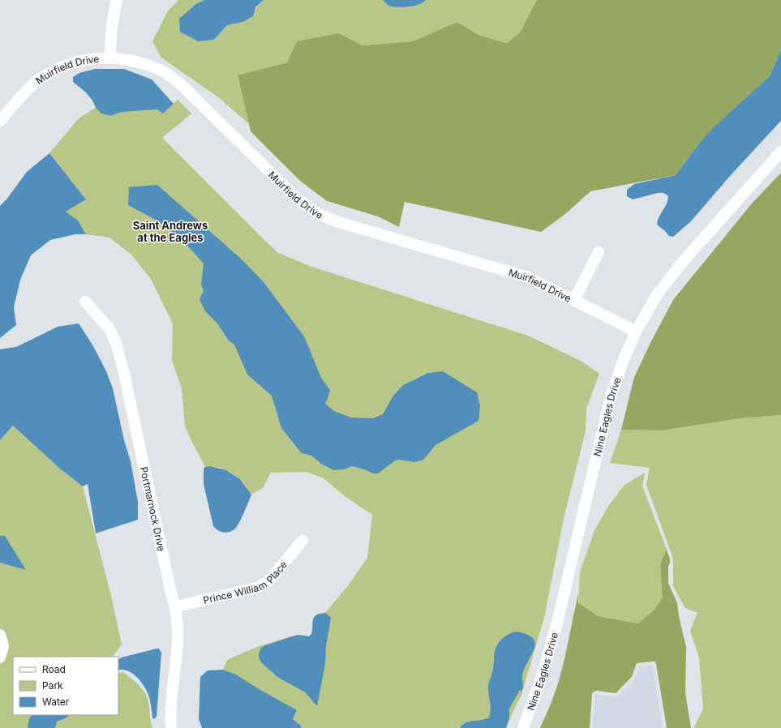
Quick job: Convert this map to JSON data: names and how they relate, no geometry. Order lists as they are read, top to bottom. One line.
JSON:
{"streets":{"street":["Muirfield Drive","Nine Eagles Drive","Portmarnock Drive","Prince William Place"]},"crossings":[["Muirfield Drive","Nine Eagles Drive"],["Portmarnock Drive","Prince William Place"]],"districts":["Saint Andrews at the Eagles"],"legend":["Road","Park","Water"]}
